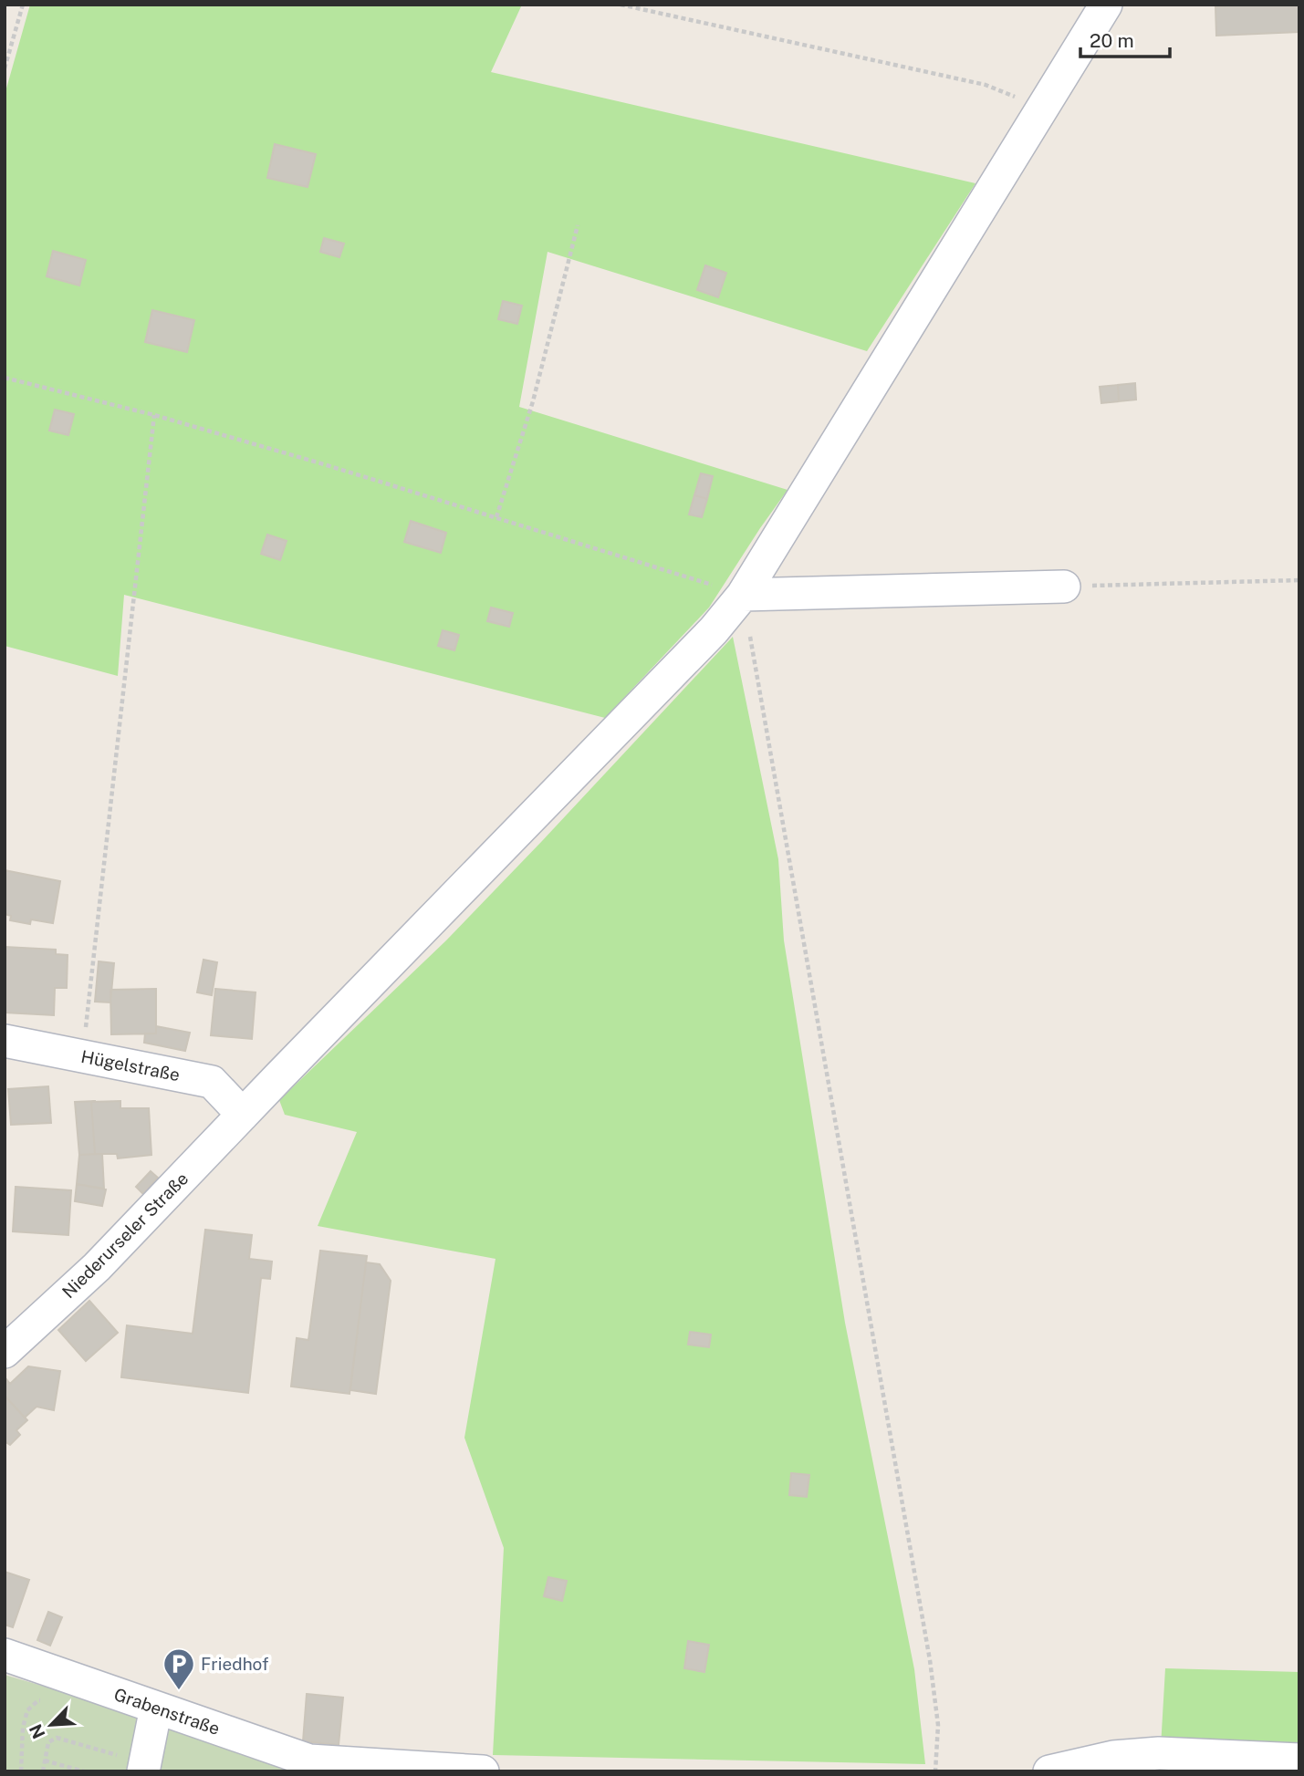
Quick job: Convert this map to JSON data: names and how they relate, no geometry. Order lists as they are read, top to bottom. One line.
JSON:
{"streets":{"street":["Hügelstraße","Niederurseler Straße","Grabenstraße"]},"crossings":[["Hügelstraße","Niederurseler Straße"]],"places":{"parking":["Friedhof"]},"scale_bar":"20 m","north":"bottom left"}
